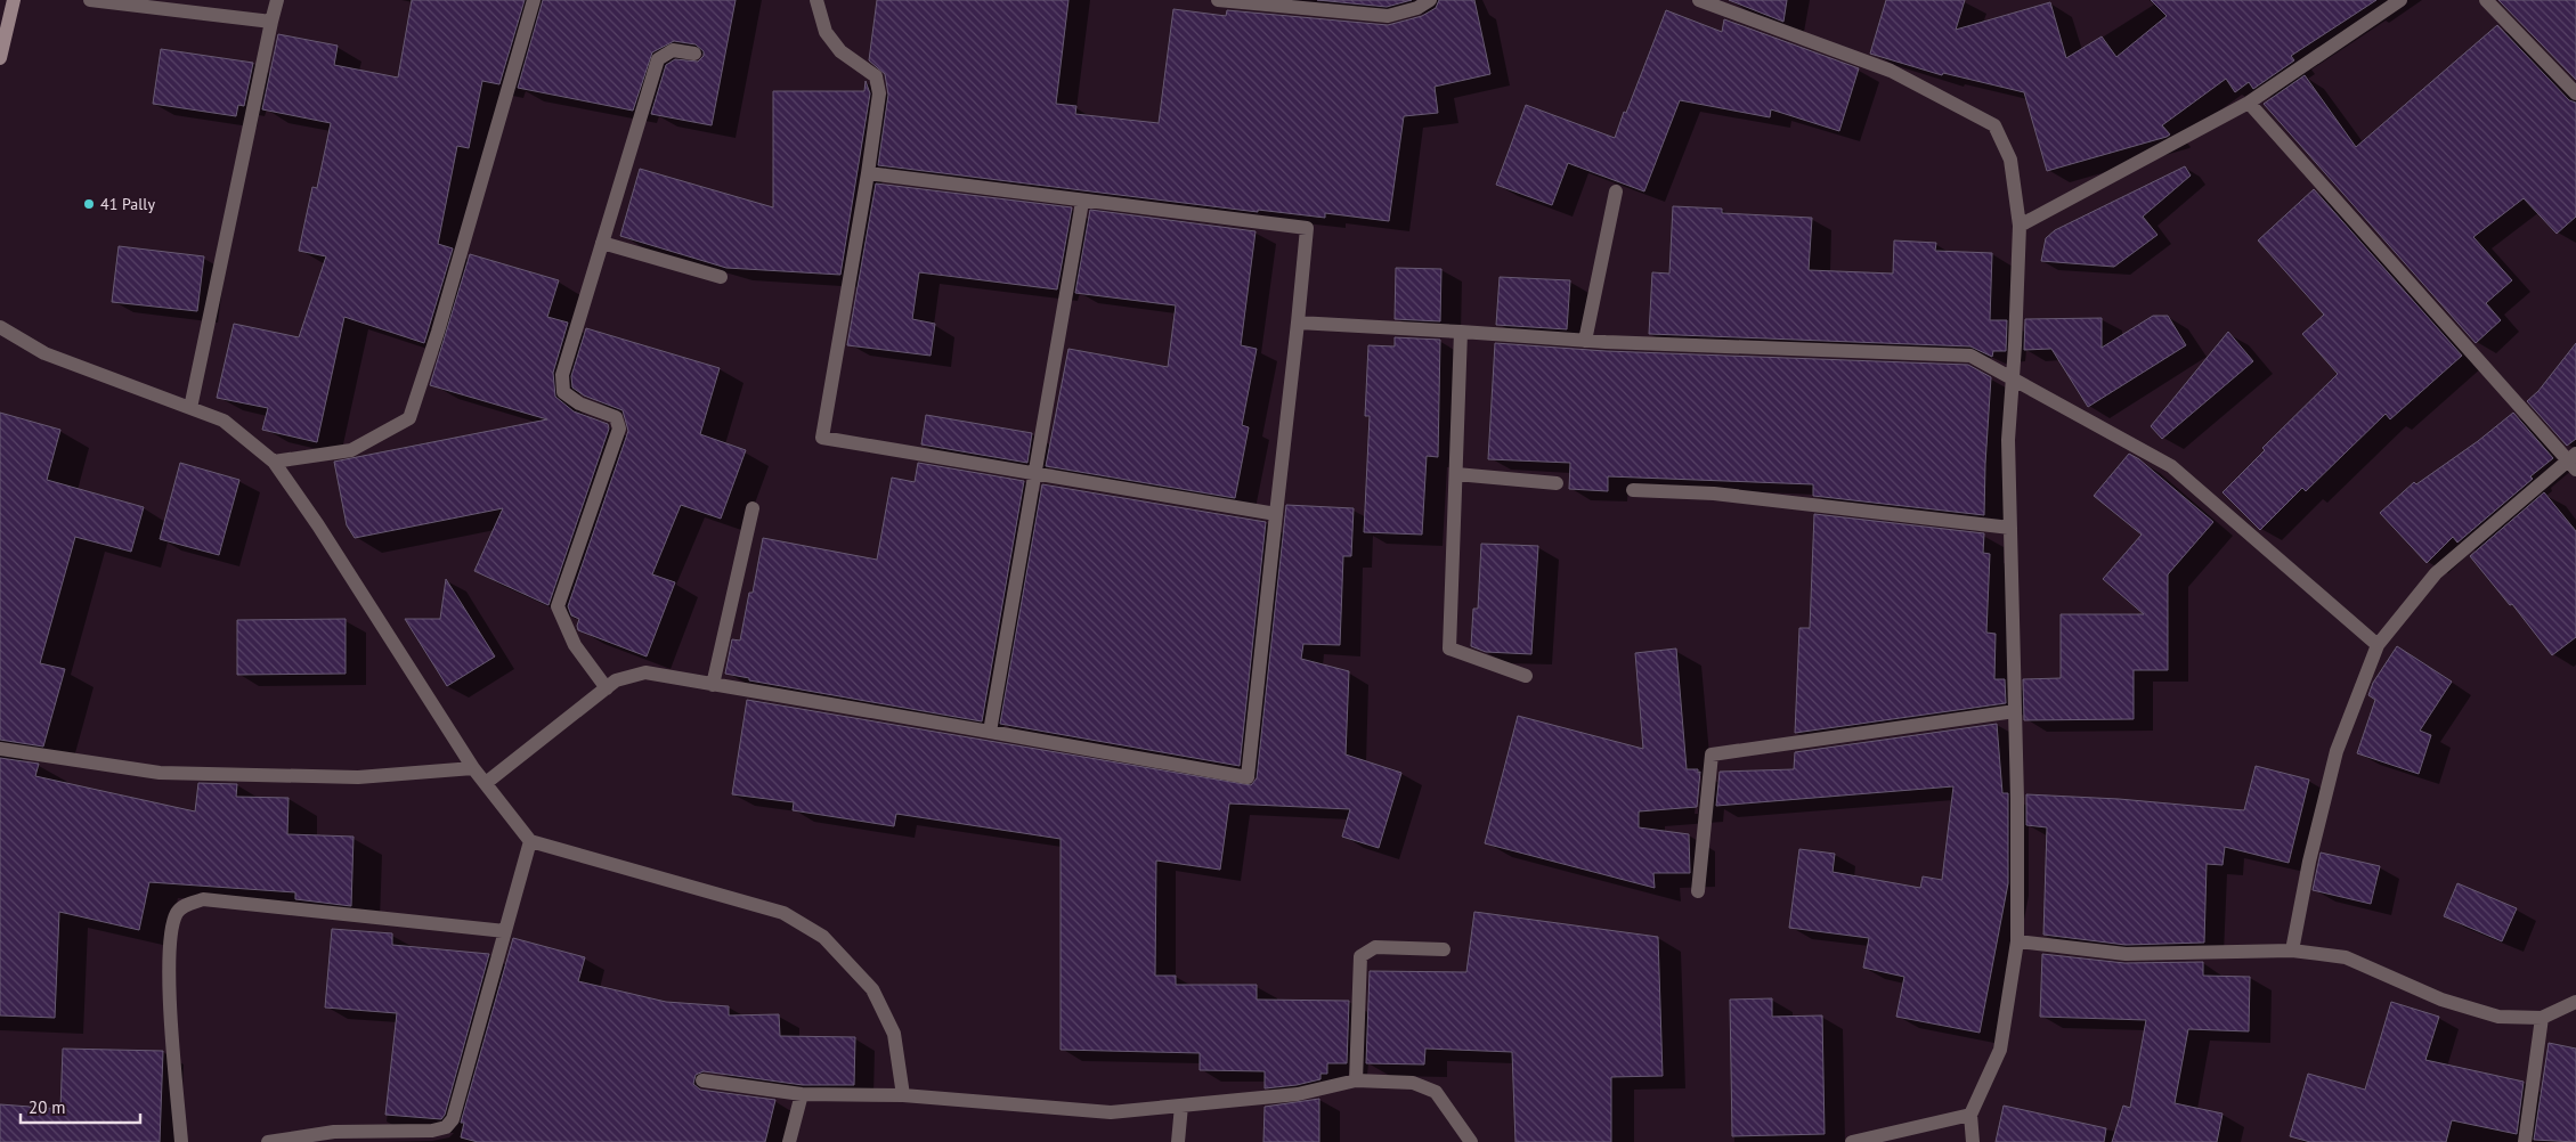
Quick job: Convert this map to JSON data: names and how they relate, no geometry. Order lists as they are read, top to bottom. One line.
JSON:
{"places":["41 Pally"],"scale_bar":"20 m"}
